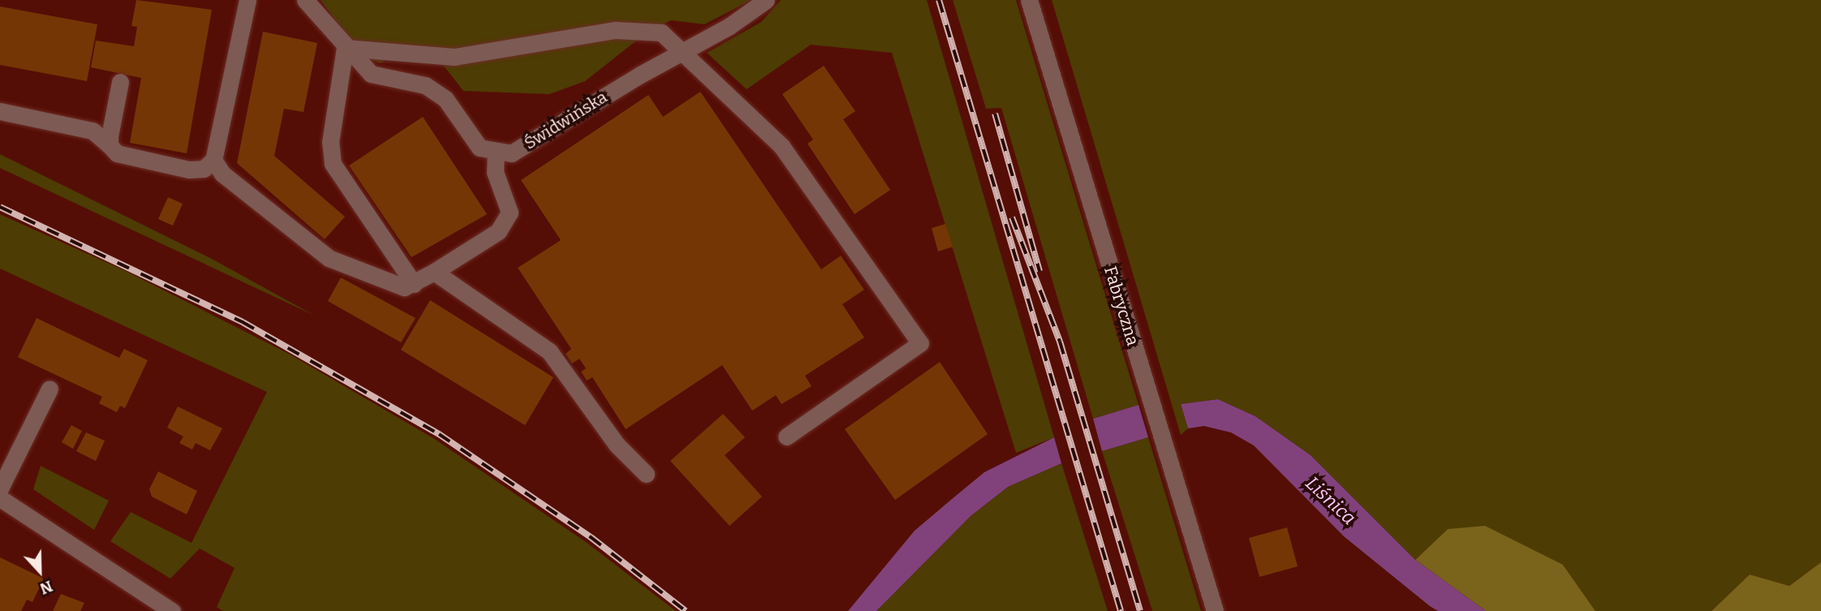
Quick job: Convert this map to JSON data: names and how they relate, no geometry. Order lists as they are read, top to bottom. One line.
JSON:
{"streets":{"street":["Świdwińska","Fabryczna"]},"water":["Liśnica"],"north":"bottom"}
